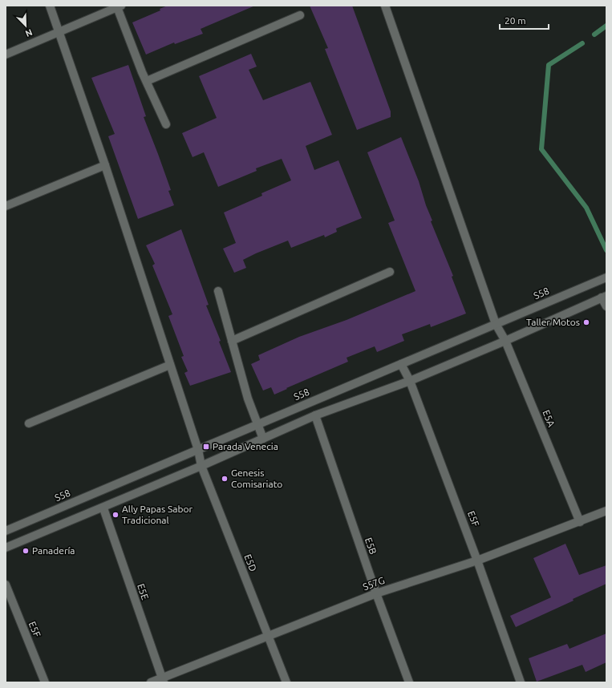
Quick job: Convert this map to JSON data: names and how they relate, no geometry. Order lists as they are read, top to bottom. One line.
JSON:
{"streets":{"street":["S58","E5A","E5F","E5B","E5D","S57G","E5E"]},"crossings":[["S58","E5A"],["S58","E5F"],["S58","E5D"],["E5A","S57G"],["E5F","S57G"],["E5B","S57G"],["E5D","S57G"],["S57G","E5E"]],"places":{"other":["Taller Motos","Genesis Comisariato","Ally Papas Sabor Tradicional","Panadería"],"transit":["Parada Venecia"]},"scale_bar":"20 m","north":"bottom right"}
